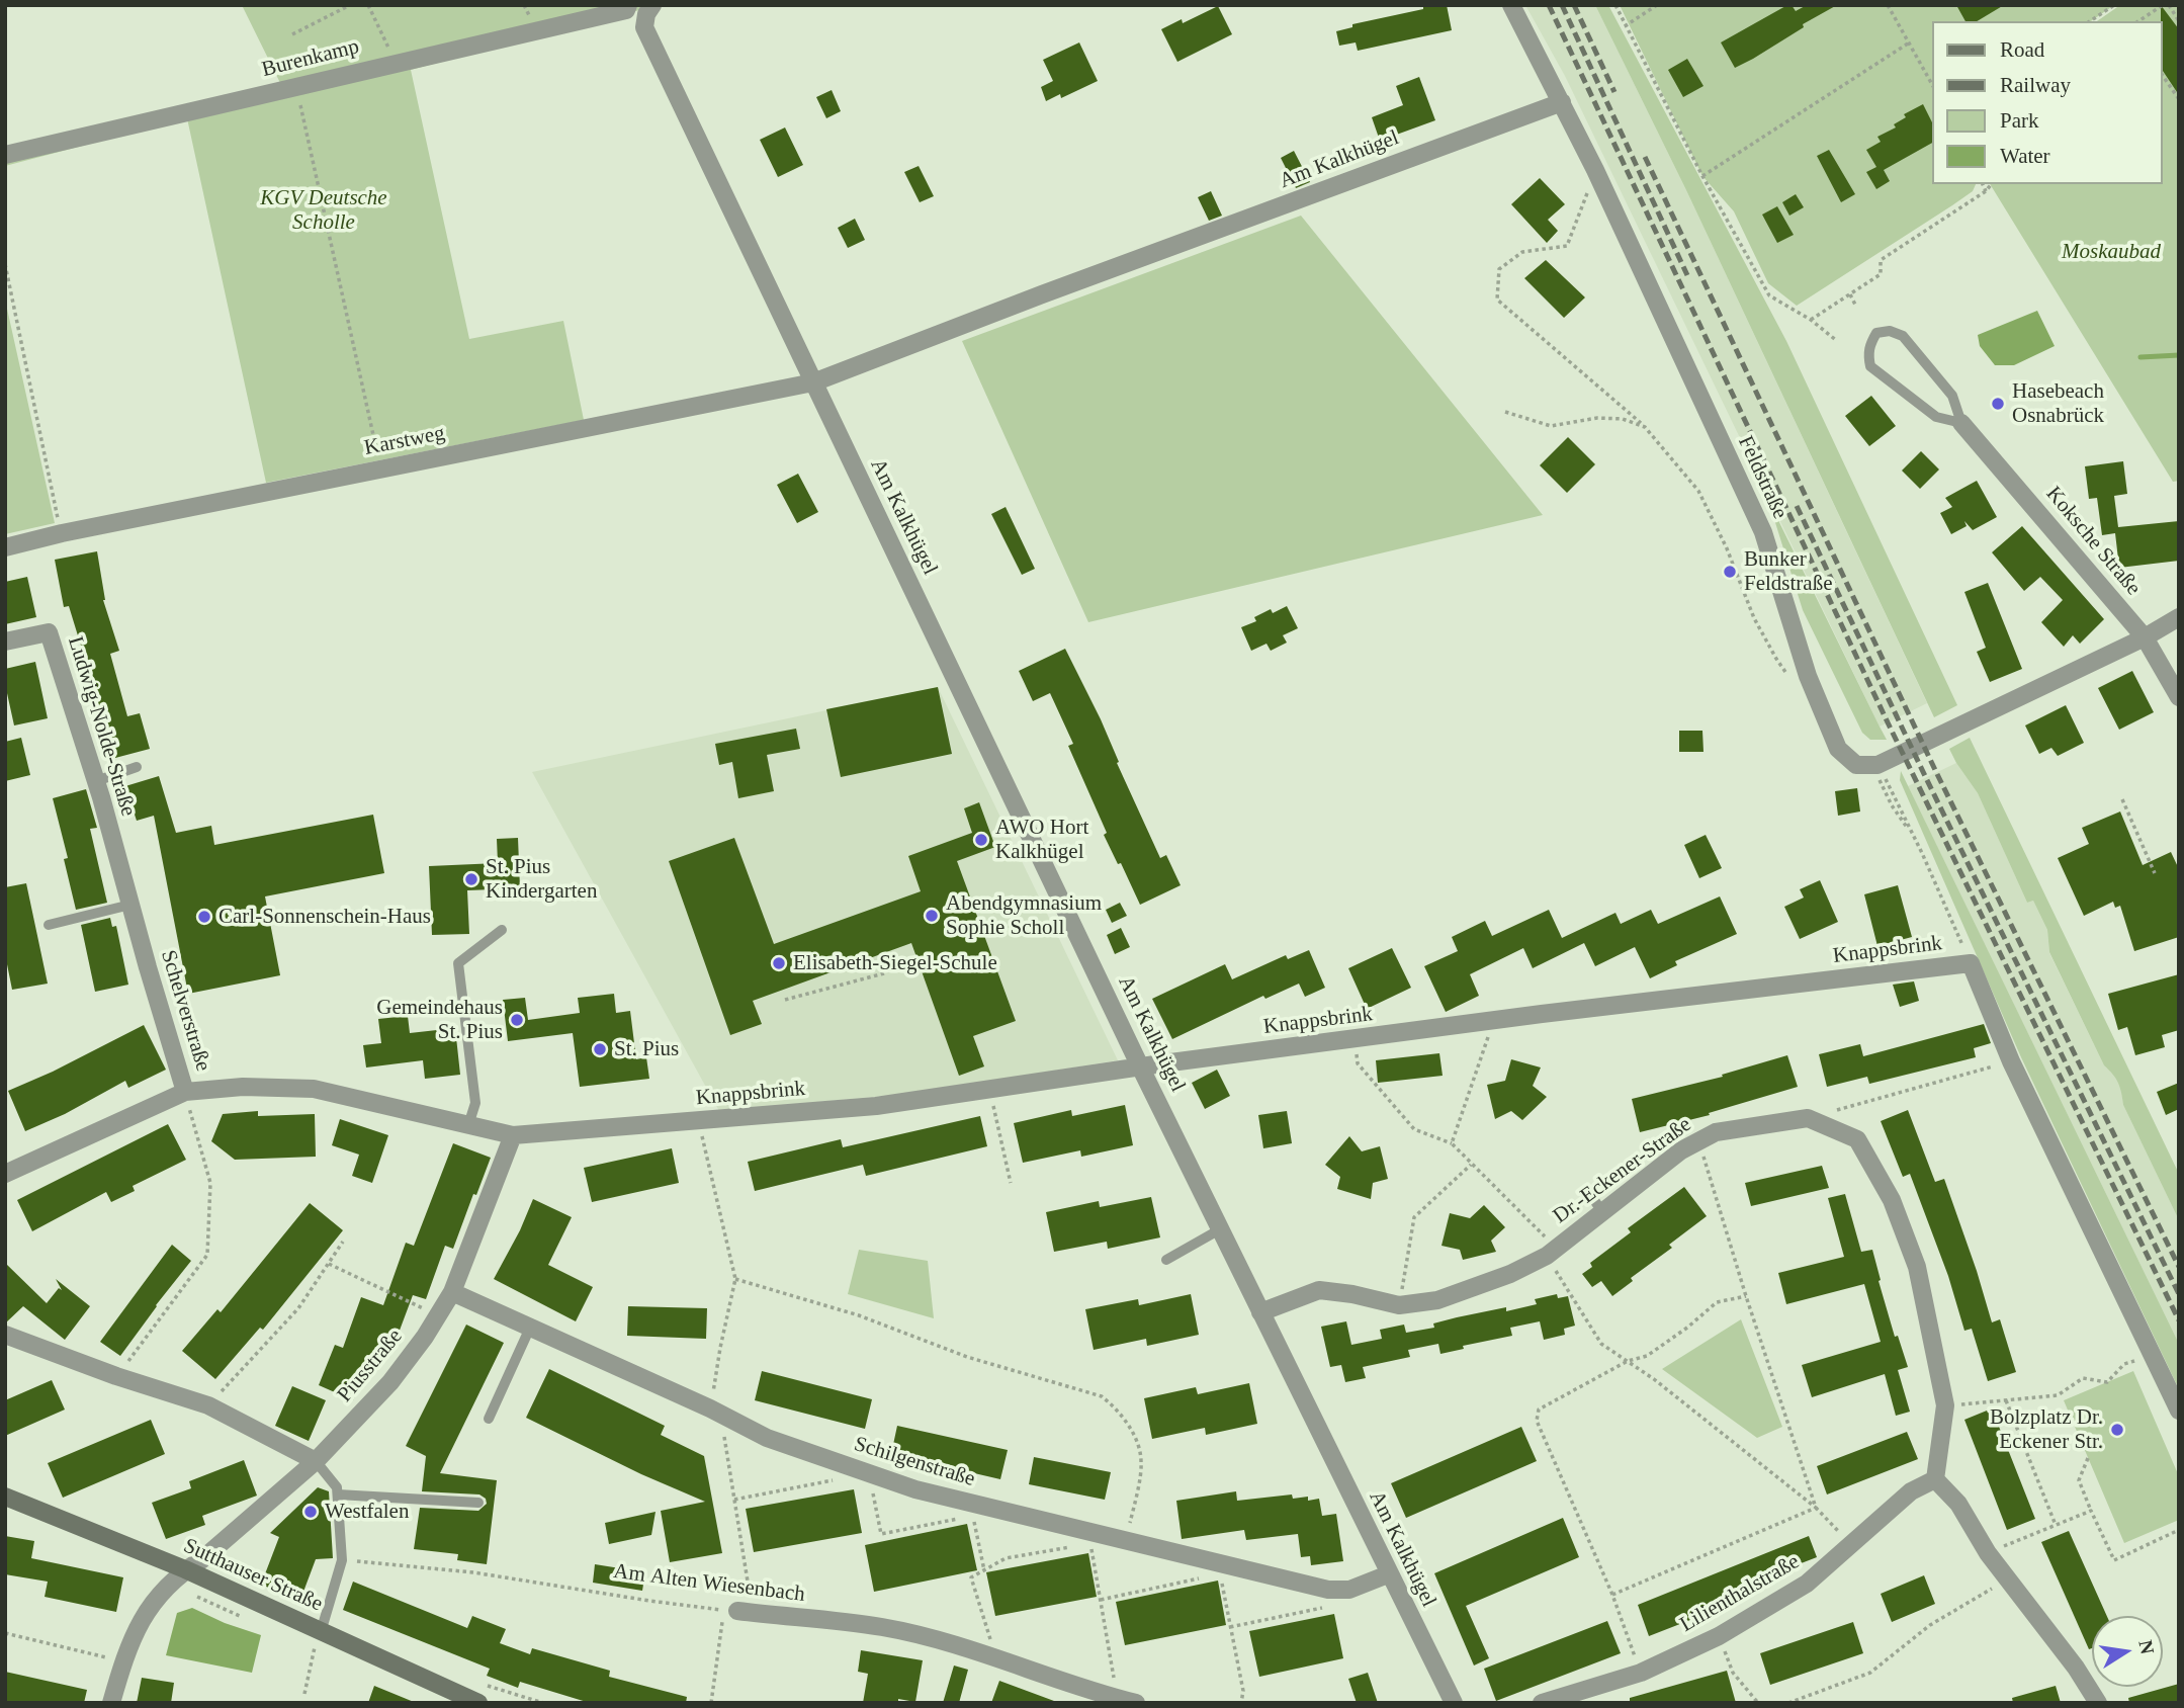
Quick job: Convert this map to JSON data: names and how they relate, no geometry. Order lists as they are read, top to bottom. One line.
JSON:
{"streets":{"street":["Burenkamp","Am Kalkhügel","Karstweg","Feldstraße","Koksche Straße","Ludwig-Nolde-Straße","Knappsbrink","Schelverstraße","Dr.-Eckener-Straße","Piusstraße","Schilgenstraße","Sutthauser Straße","Am Alten Wiesenbach","Lilienthalstraße"]},"crossings":[["Am Kalkhügel","Karstweg"],["Am Kalkhügel","Feldstraße"],["Am Kalkhügel","Knappsbrink"],["Am Kalkhügel","Dr.-Eckener-Straße"],["Am Kalkhügel","Schilgenstraße"],["Ludwig-Nolde-Straße","Schelverstraße"],["Knappsbrink","Schelverstraße"],["Knappsbrink","Piusstraße"],["Piusstraße","Schilgenstraße"],["Piusstraße","Sutthauser Straße"]],"parks":["KGV Deutsche Scholle","Moskaubad"],"places":["Hasebeach Osnabrück","Bunker Feldstraße","AWO Hort Kalkhügel","St. Pius Kindergarten","Abendgymnasium Sophie Scholl","Carl-Sonnenschein-Haus","Elisabeth-Siegel-Schule","Gemeindehaus St. Pius","St. Pius","Bolzplatz Dr. Eckener Str.","Westfalen"],"legend":["Road","Railway","Park","Water"],"north":"right"}
